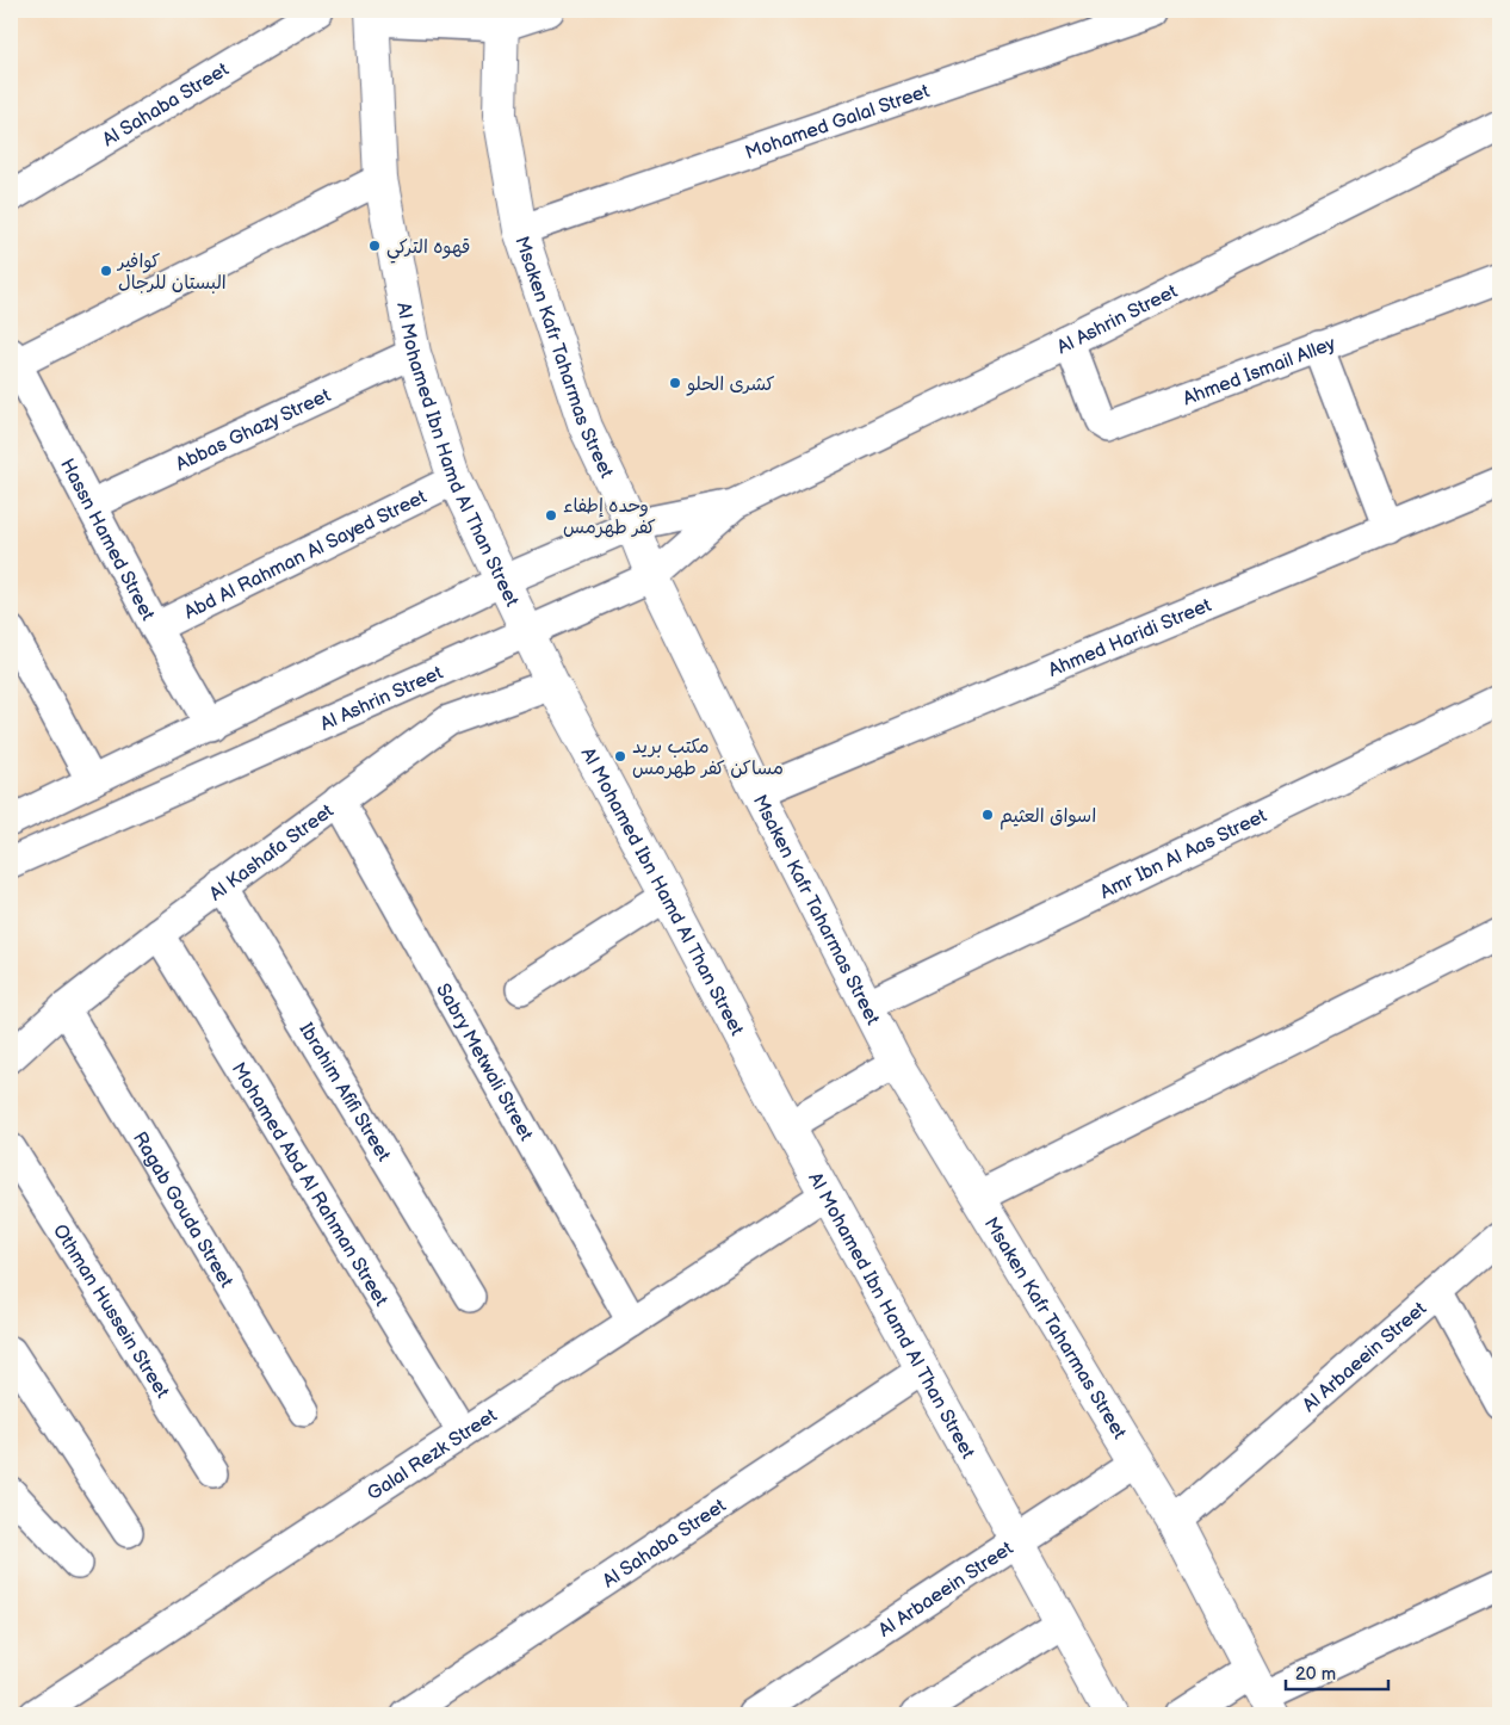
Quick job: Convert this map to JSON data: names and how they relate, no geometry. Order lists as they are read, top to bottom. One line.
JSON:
{"streets":{"street":["Al Sahaba Street","Mohamed Galal Street","Al Ashrin Street","Msaken Kafr Taharmas Street","Ahmed Ismail Alley","Abbas Ghazy Street","Al Mohamed Ibn Hamd Al Than Street","Hassn Hamed Street","Abd Al Rahman Al Sayed Street","Ahmed Haridi Street","Al Kashafa Street","Amr Ibn Al Aas Street","Sabry Metwali Street","Ibrahim Afifi Street","Mohamed Abd Al Rahman Street","Ragab Gouda Street","Othman Hussein Street","Al Arbaeein Street","Galal Rezk Street"]},"crossings":[["Al Sahaba Street","Al Mohamed Ibn Hamd Al Than Street"],["Mohamed Galal Street","Msaken Kafr Taharmas Street"],["Al Ashrin Street","Msaken Kafr Taharmas Street"],["Al Ashrin Street","Ahmed Ismail Alley"],["Al Ashrin Street","Al Mohamed Ibn Hamd Al Than Street"],["Al Ashrin Street","Hassn Hamed Street"],["Msaken Kafr Taharmas Street","Ahmed Haridi Street"],["Msaken Kafr Taharmas Street","Amr Ibn Al Aas Street"],["Msaken Kafr Taharmas Street","Al Arbaeein Street"],["Abbas Ghazy Street","Al Mohamed Ibn Hamd Al Than Street"],["Abbas Ghazy Street","Hassn Hamed Street"],["Al Mohamed Ibn Hamd Al Than Street","Abd Al Rahman Al Sayed Street"],["Al Mohamed Ibn Hamd Al Than Street","Al Kashafa Street"],["Al Mohamed Ibn Hamd Al Than Street","Al Arbaeein Street"],["Al Mohamed Ibn Hamd Al Than Street","Galal Rezk Street"],["Hassn Hamed Street","Abd Al Rahman Al Sayed Street"],["Al Kashafa Street","Sabry Metwali Street"],["Al Kashafa Street","Ibrahim Afifi Street"],["Al Kashafa Street","Mohamed Abd Al Rahman Street"],["Al Kashafa Street","Ragab Gouda Street"],["Sabry Metwali Street","Galal Rezk Street"],["Mohamed Abd Al Rahman Street","Galal Rezk Street"]],"places":["قهوه التركي","كوافير البستان للرجال","كشرى الحلو","وحده إطفاء كفر طهرمس","مكتب بريد مساكن كفر طهرمس","اسواق العثيم"],"scale_bar":"20 m"}
